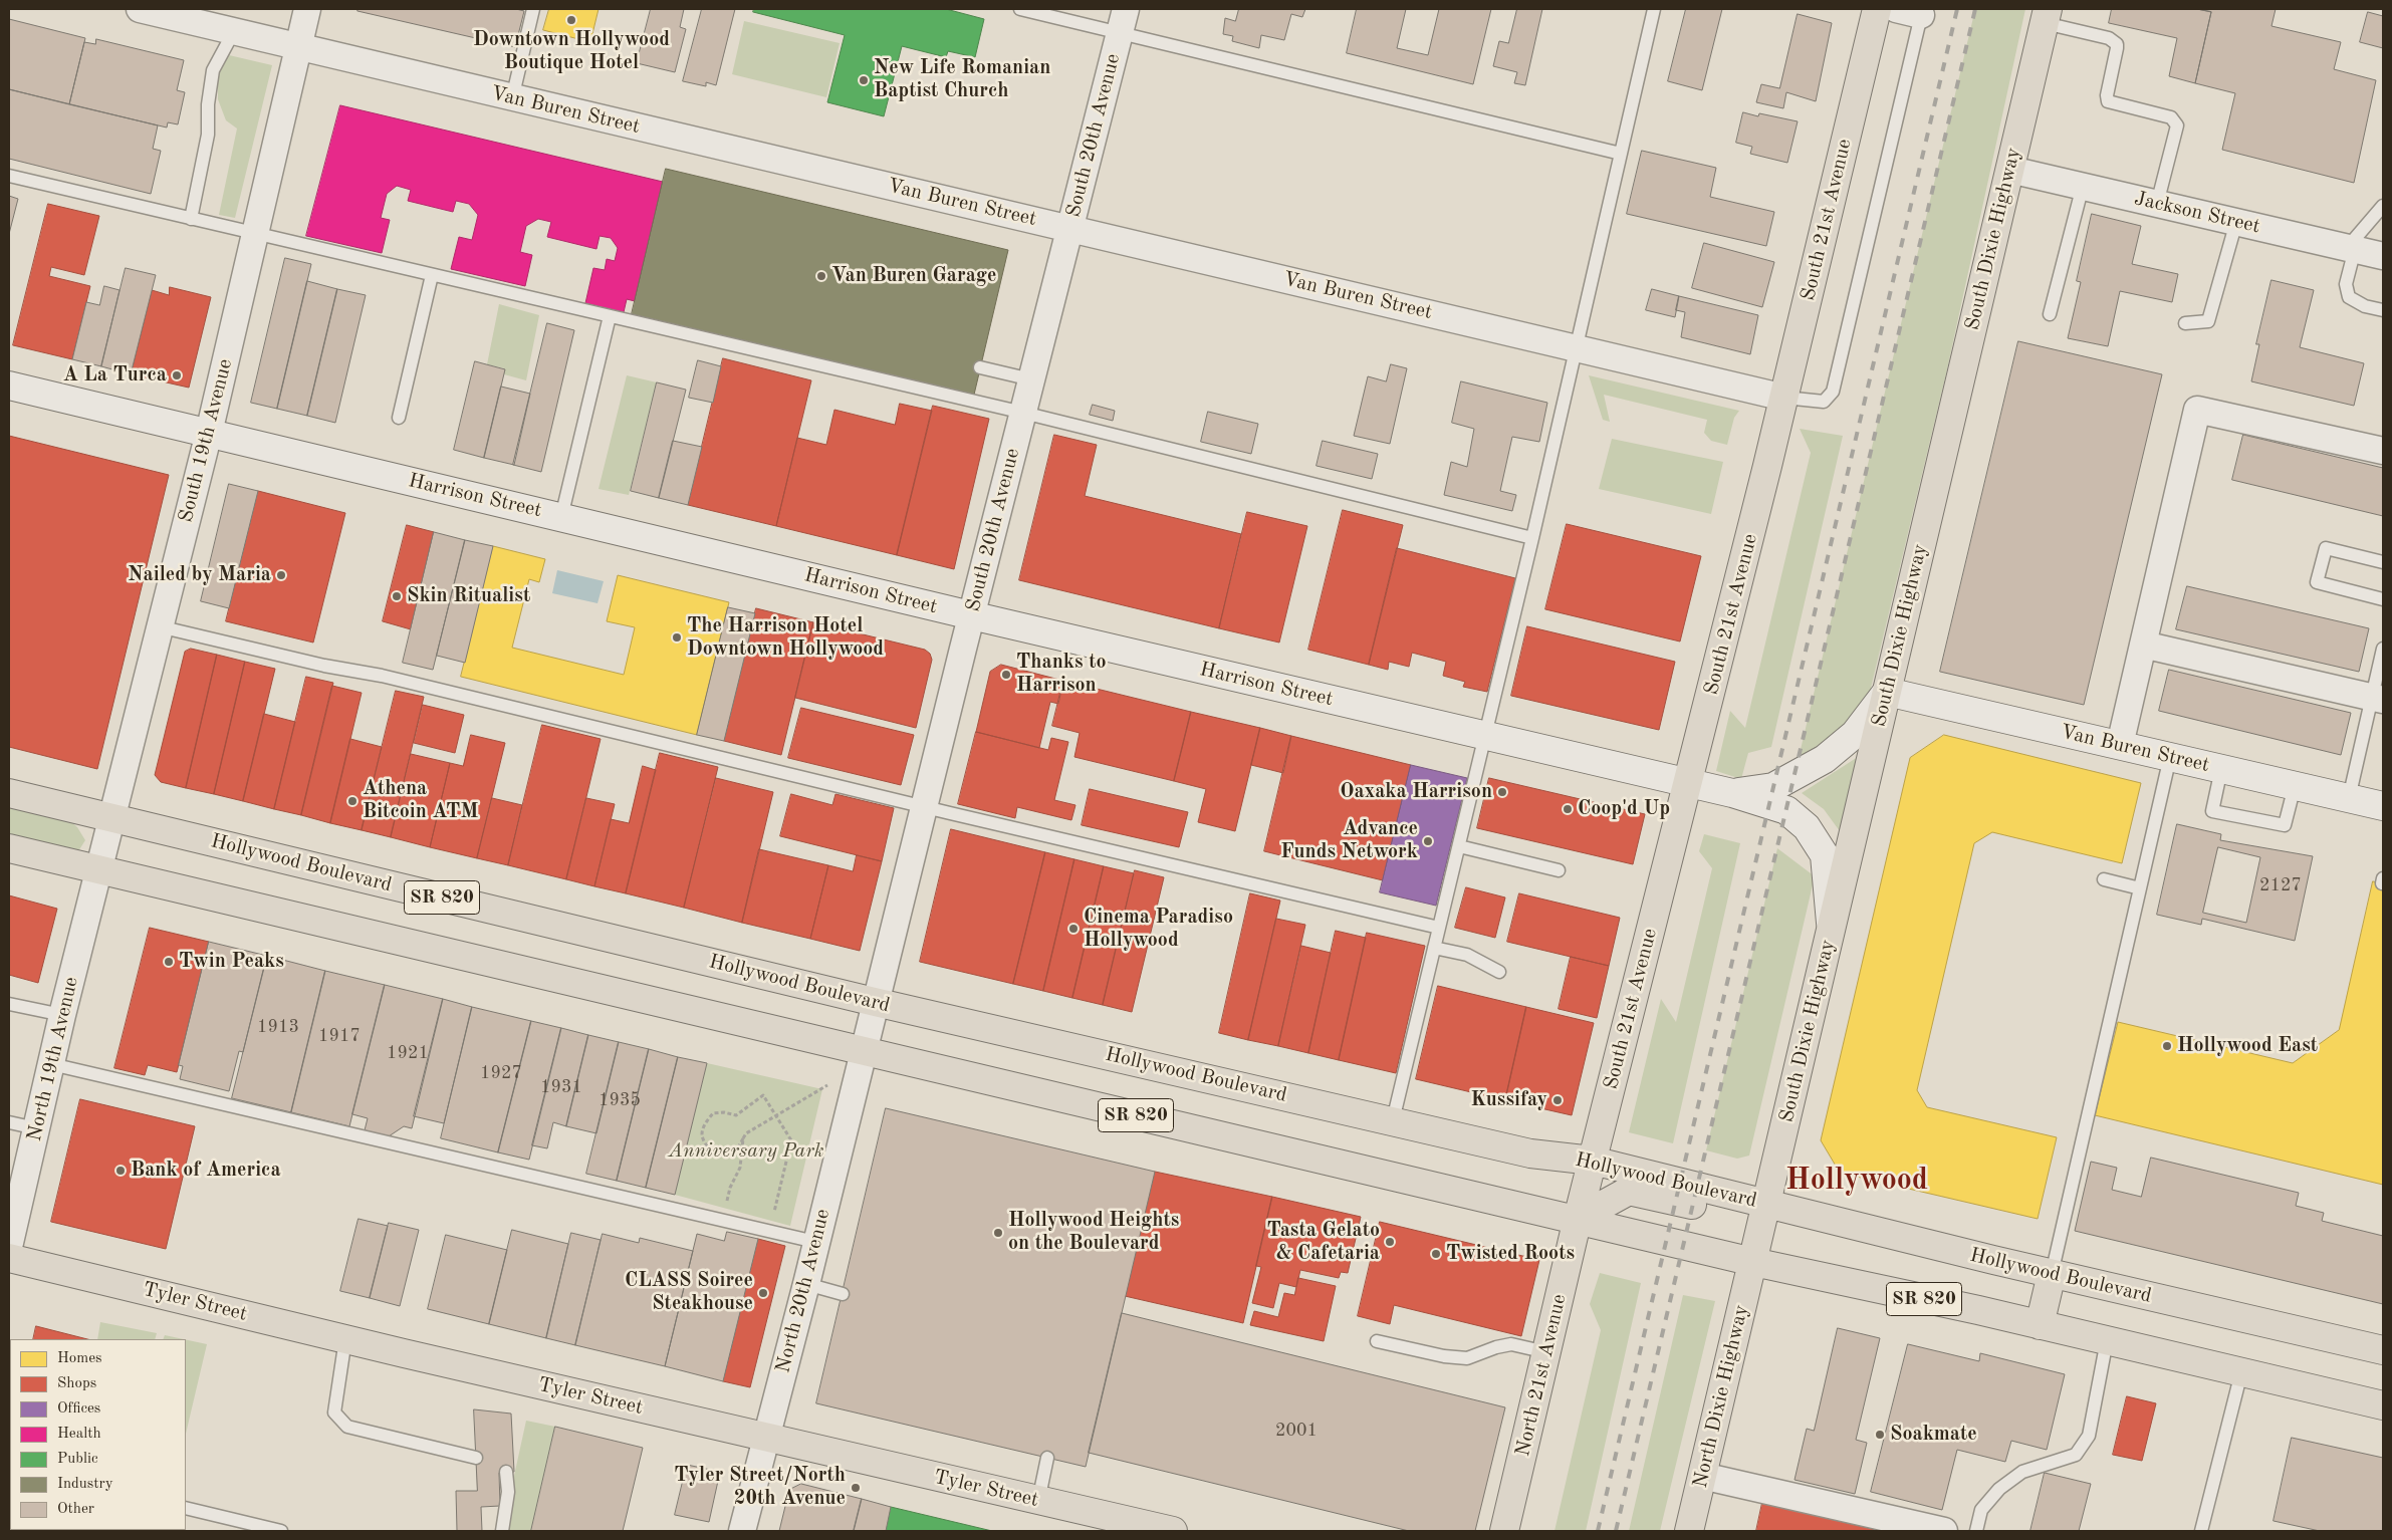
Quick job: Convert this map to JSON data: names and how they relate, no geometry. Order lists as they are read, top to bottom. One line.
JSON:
{"streets":{"main road":["Van Buren Street","South 21st Avenue","South Dixie Highway","Harrison Street","Hollywood Boulevard","SR 820","Tyler Street","North 21st Avenue","North Dixie Highway"],"street":["South 20th Avenue","Jackson Street","South 19th Avenue","North 19th Avenue","North 20th Avenue"]},"crossings":[["Van Buren Street","South 20th Avenue"],["Van Buren Street","South 21st Avenue"],["Van Buren Street","South Dixie Highway"],["Van Buren Street","South 19th Avenue"],["Van Buren Street","Harrison Street"],["South 20th Avenue","Harrison Street"],["South 20th Avenue","Hollywood Boulevard"],["South 20th Avenue","SR 820"],["South 20th Avenue","North 20th Avenue"],["Jackson Street","South Dixie Highway"],["South 21st Avenue","Harrison Street"],["South 21st Avenue","Hollywood Boulevard"],["South 21st Avenue","SR 820"],["South 21st Avenue","North 21st Avenue"],["South Dixie Highway","Harrison Street"],["South Dixie Highway","Hollywood Boulevard"],["South Dixie Highway","SR 820"],["South Dixie Highway","North Dixie Highway"],["South 19th Avenue","Harrison Street"],["South 19th Avenue","Hollywood Boulevard"],["South 19th Avenue","SR 820"],["South 19th Avenue","North 19th Avenue"],["SR 820","North 19th Avenue"],["SR 820","North 20th Avenue"],["SR 820","North 21st Avenue"],["SR 820","North Dixie Highway"],["North 20th Avenue","Tyler Street"]],"districts":["Hollywood"],"parks":["Anniversary Park"],"places":["Downtown Hollywood Boutique Hotel","New Life Romanian Baptist Church","Van Buren Garage","A La Turca","Nailed by Maria","Skin Ritualist","The Harrison Hotel Downtown Hollywood","Thanks to Harrison","Oaxaka Harrison","Athena Bitcoin ATM","Coop'd Up","Advance Funds Network","Cinema Paradiso Hollywood","Twin Peaks","Hollywood East","Kussifay","Bank of America","Hollywood Heights on the Boulevard","Tasta Gelato & Cafetaria","Twisted Roots","CLASS Soiree Steakhouse","Soakmate","Tyler Street/North 20th Avenue"],"house_numbers":["2127","1913","1917","1921","1927","1931","1935","2001"],"legend":["Homes","Shops","Offices","Health","Public","Industry","Other"]}
